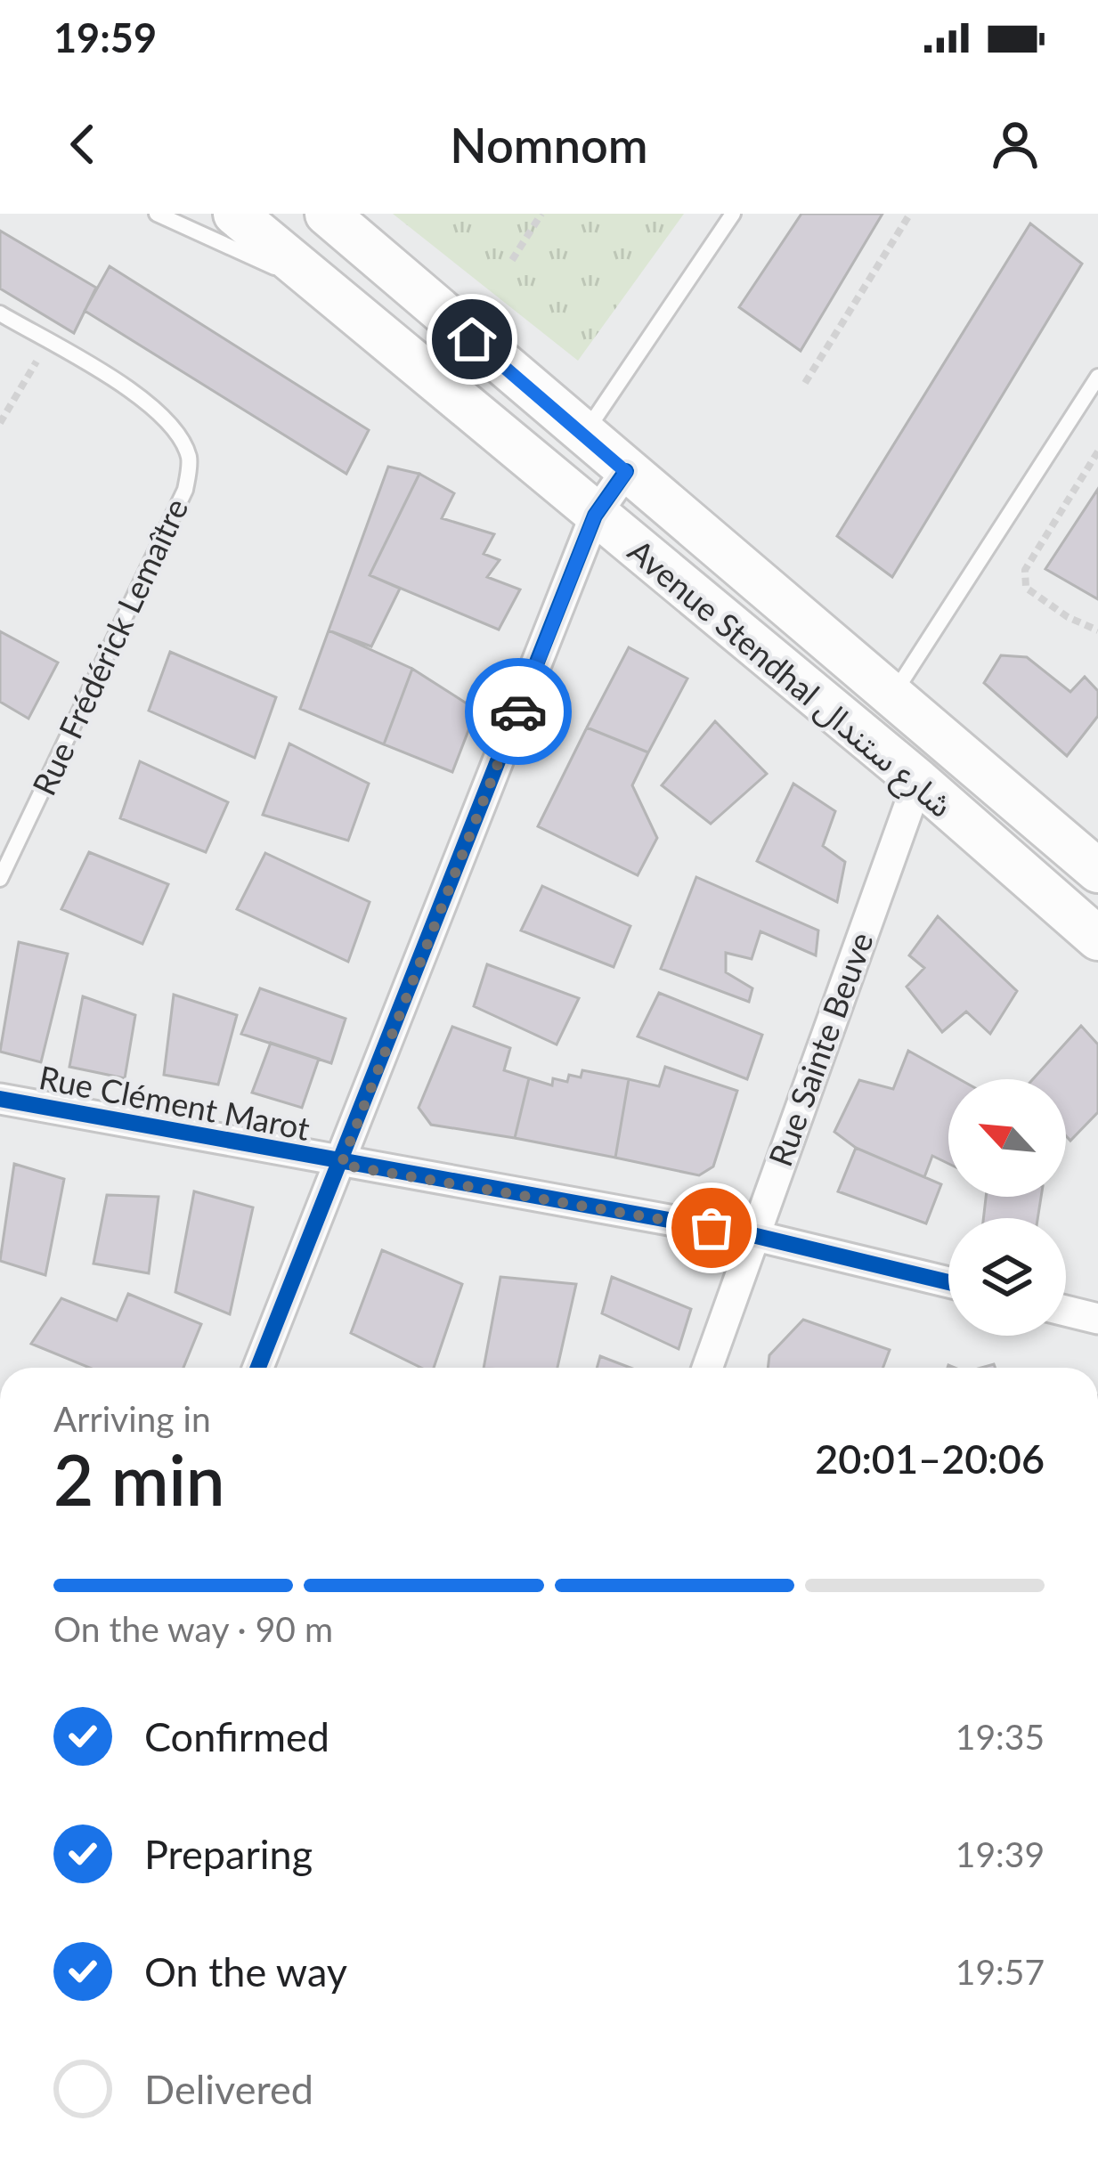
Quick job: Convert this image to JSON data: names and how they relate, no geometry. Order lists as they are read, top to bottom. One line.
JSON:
{"streets":{"main road":["Avenue Stendhal شارع ستندال"],"street":["Rue Sainte Beuve","Rue Clément Marot"],"lane":["Rue Frédérick Lemaître"]},"crossings":[["Avenue Stendhal شارع ستندال","Rue Sainte Beuve"],["Rue Sainte Beuve","Rue Clément Marot"]],"north":"top left","page":{"status":"19:59","header":"Nomnom","heading":["2 min","Arriving in","20:01–20:06"],"bar":"On the way · 90 m","list":[["Confirmed","19:35"],["Preparing","19:39"],["On the way","19:57"],"Delivered"]}}
